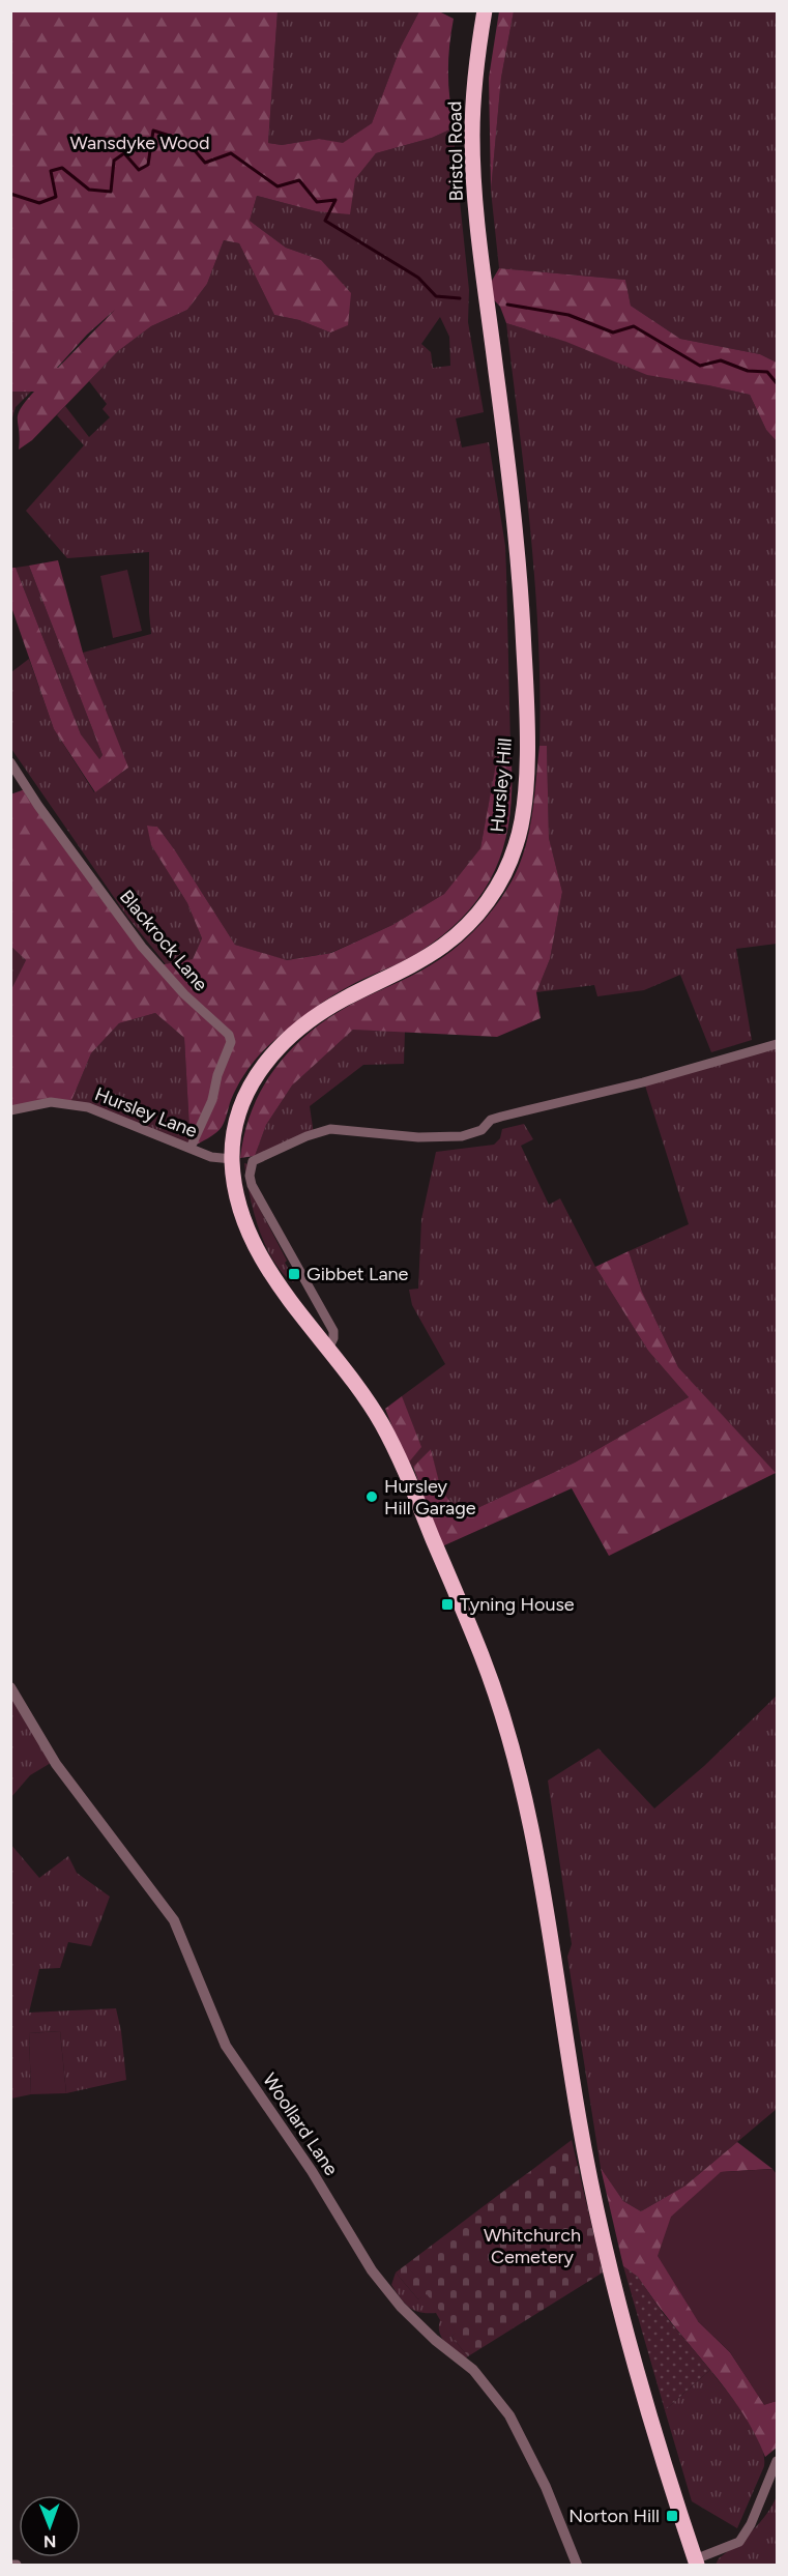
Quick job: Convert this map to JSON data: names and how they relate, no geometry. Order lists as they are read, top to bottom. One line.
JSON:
{"streets":{"highway":["Bristol Road","Hursley Hill"],"street":["Blackrock Lane","Hursley Lane","Woollard Lane"]},"crossings":[["Bristol Road","Hursley Hill"],["Hursley Hill","Hursley Lane"],["Blackrock Lane","Hursley Lane"]],"parks":["Wansdyke Wood","Whitchurch Cemetery"],"places":{"transit":["Gibbet Lane","Tyning House","Norton Hill"],"other":["Hursley Hill Garage"]},"north":"bottom"}
